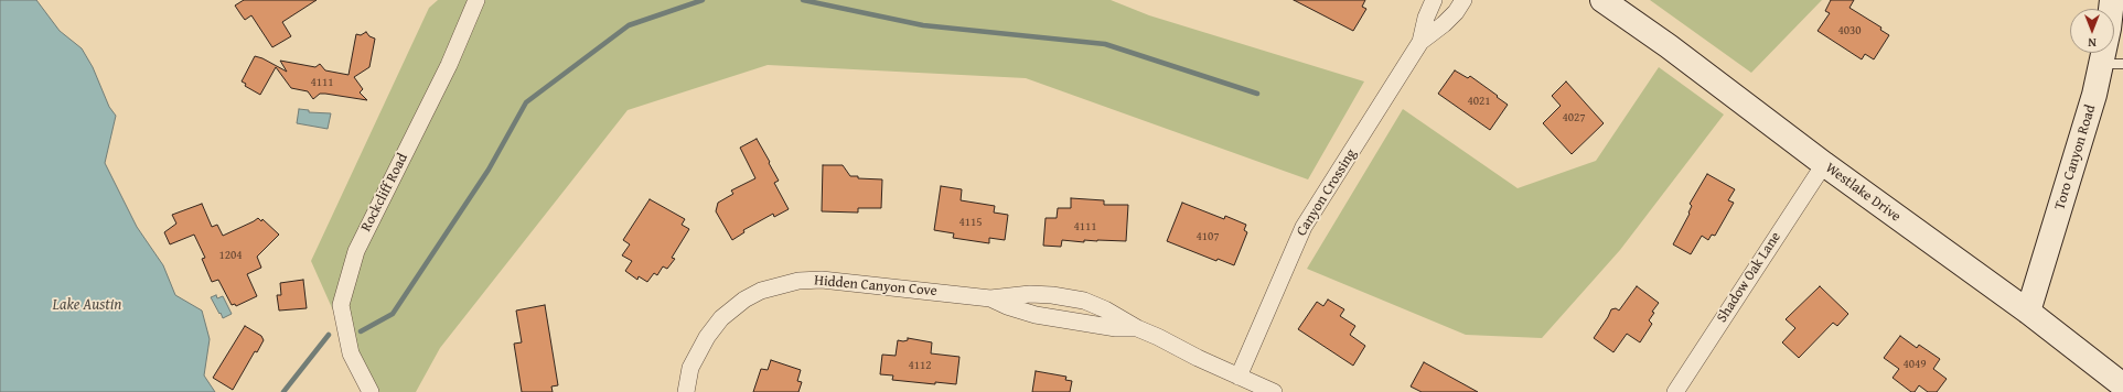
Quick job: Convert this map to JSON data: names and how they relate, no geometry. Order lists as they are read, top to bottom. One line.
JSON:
{"streets":{"street":["Toro Canyon Road","Rockcliff Road","Canyon Crossing","Westlake Drive","Shadow Oak Lane","Hidden Canyon Cove"]},"crossings":[["Toro Canyon Road","Westlake Drive"],["Canyon Crossing","Hidden Canyon Cove"],["Westlake Drive","Shadow Oak Lane"]],"water":["Lake Austin"],"house_numbers":["4030","4111","4021","4027","4115","4111","4107","1204","4049","4112"],"north":"bottom"}
